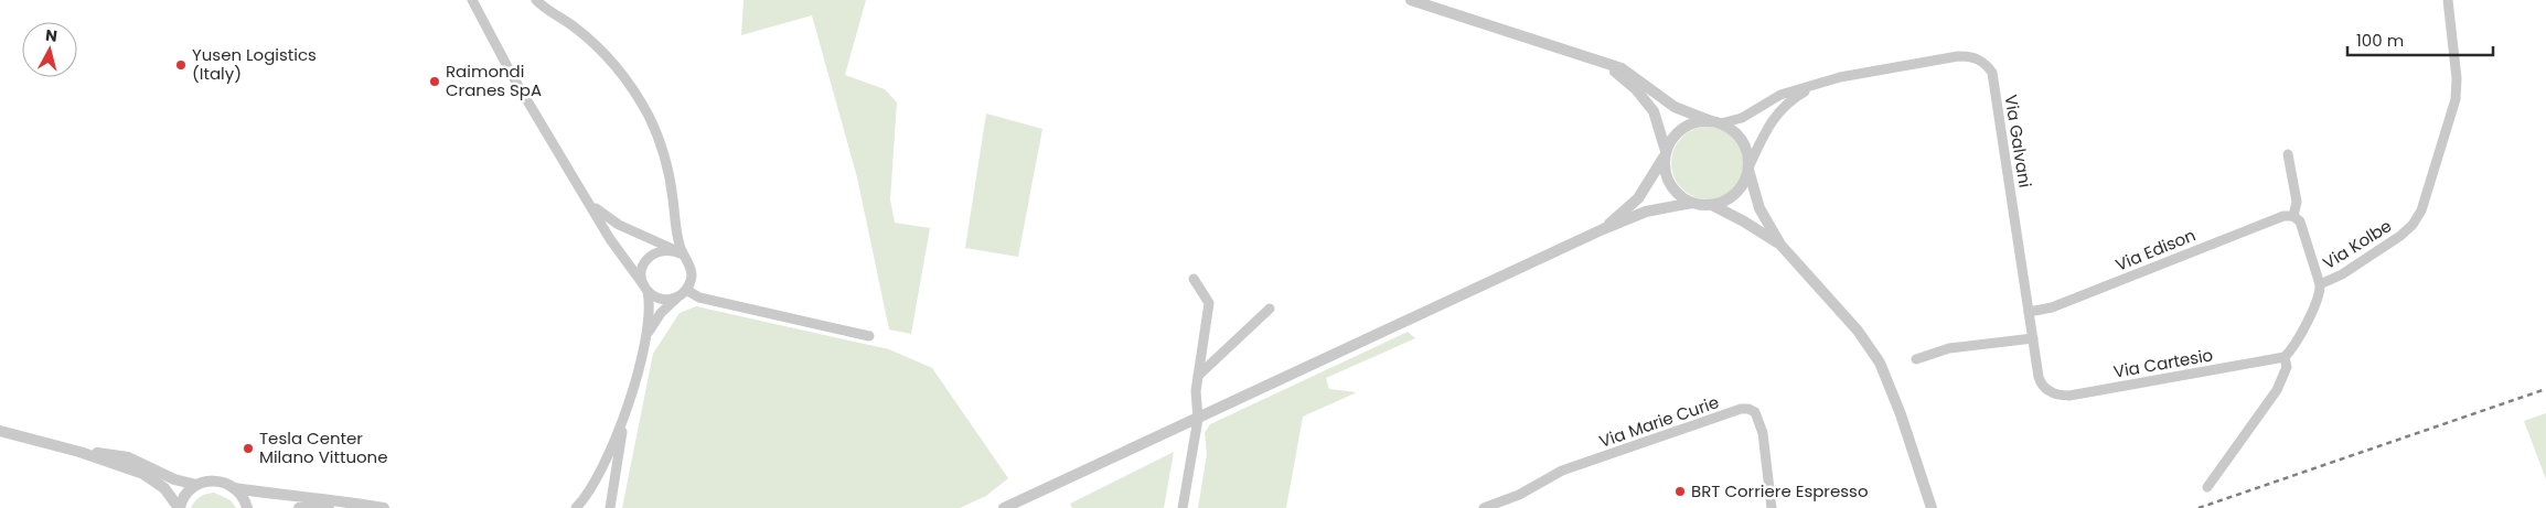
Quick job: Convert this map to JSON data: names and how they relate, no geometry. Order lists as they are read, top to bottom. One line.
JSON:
{"streets":{"street":["Via Galvani","Via Kolbe","Via Edison","Via Cartesio","Via Marie Curie"]},"crossings":[["Via Galvani","Via Edison"],["Via Galvani","Via Cartesio"],["Via Kolbe","Via Cartesio"]],"places":["Yusen Logistics (Italy)","Raimondi Cranes SpA","Tesla Center Milano Vittuone","BRT Corriere Espresso"],"scale_bar":"100 m","north":"top"}
